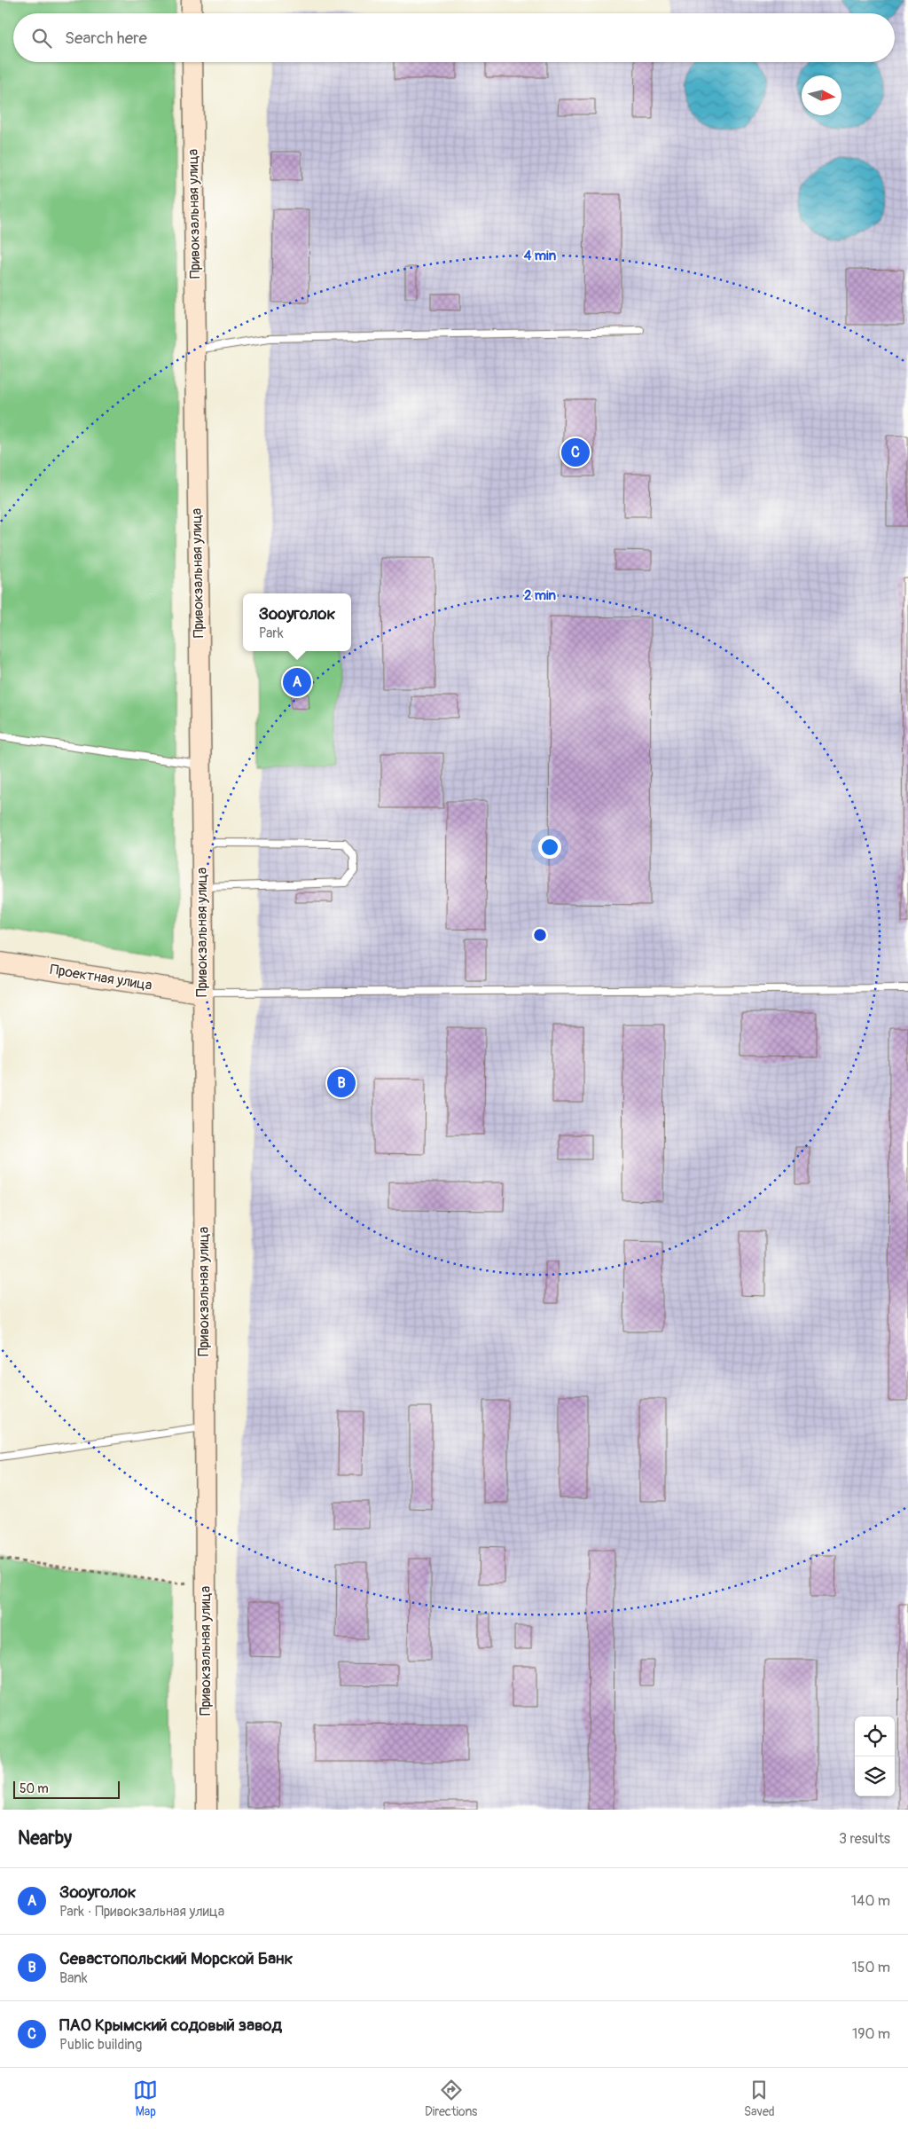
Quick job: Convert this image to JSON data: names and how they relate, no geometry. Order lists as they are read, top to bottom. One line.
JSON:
{"streets":{"main road":["Привокзальная улица","Проектная улица"]},"crossings":[["Привокзальная улица","Проектная улица"]],"scale_bar":"50 m","north":"right","page":{"search":"Search here","pins":["C","A","B"],"popup":["Зооуголок","Park"],"scale":"50 m","heading":["Nearby","3 results"],"list":[{"mark":"A","name":"Зооуголок","note":"Park · Привокзальная улица","value":"140 m"},{"mark":"B","name":"Севастопольский Морской Банк","note":"Bank","value":"150 m"},{"mark":"C","name":"ПАО Крымский содовый завод","note":"Public building","value":"190 m"}],"nav":["Map","Directions","Saved"]},"rings":["4 min","2 min"]}
